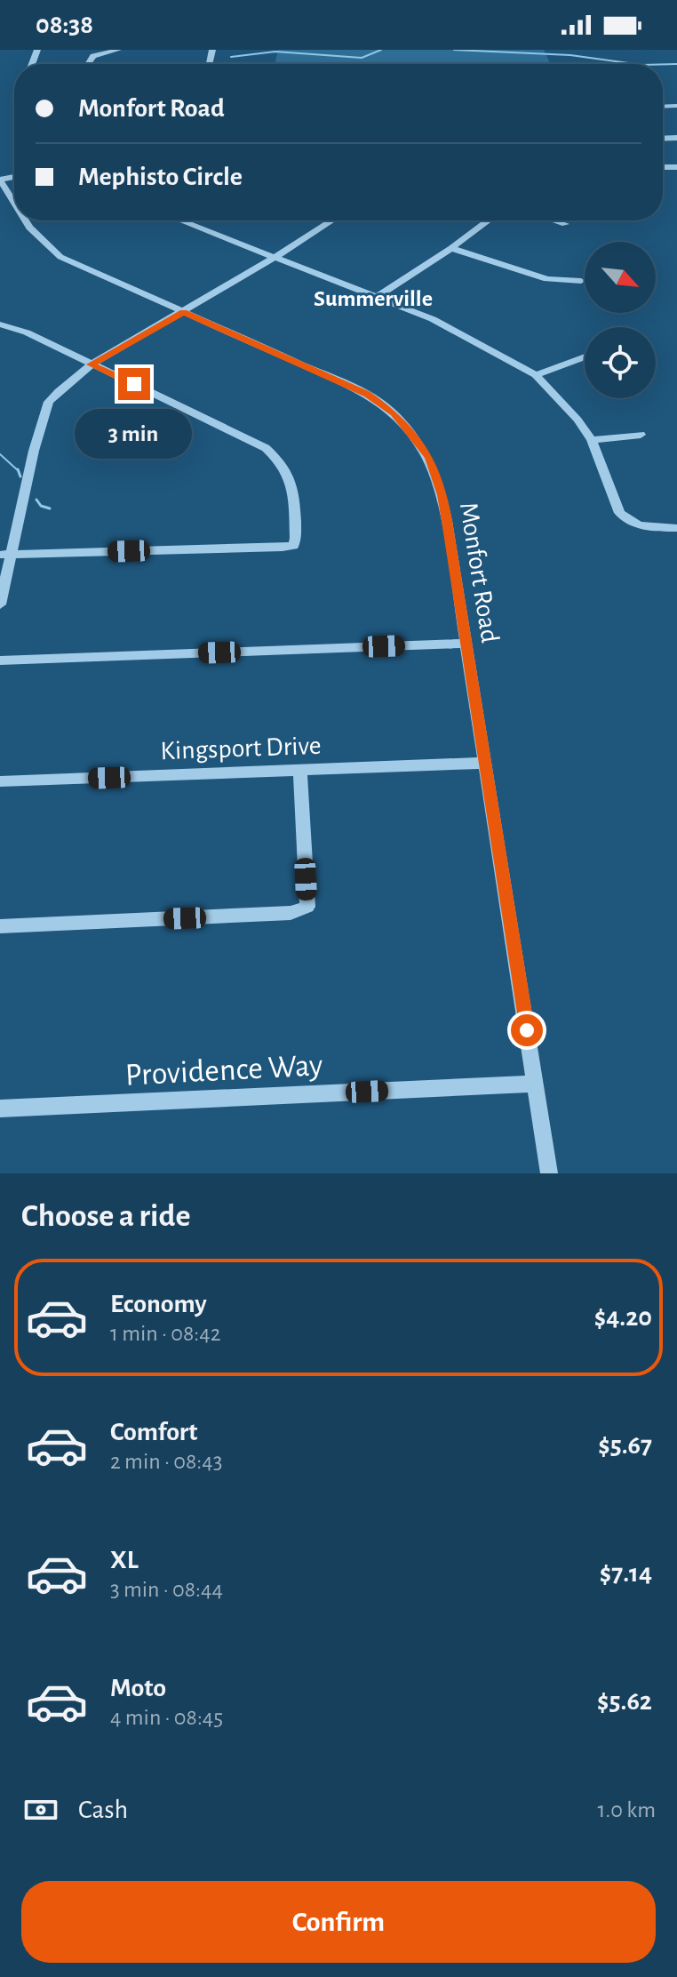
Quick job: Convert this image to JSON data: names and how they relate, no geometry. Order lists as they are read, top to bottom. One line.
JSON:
{"streets":{"street":["Monfort Road","Kingsport Drive","Providence Way"]},"crossings":[["Monfort Road","Kingsport Drive"],["Monfort Road","Providence Way"]],"districts":["Summerville"],"north":"bottom right","page":{"status":"08:38","banner":["Monfort Road","Mephisto Circle"],"bubble":"3 min","heading":"Choose a ride","list":[{"name":"Economy","note":"1 min · 08:42","value":"$4.20"},{"name":"Comfort","note":"2 min · 08:43","value":"$5.67"},{"name":"XL","note":"3 min · 08:44","value":"$7.14"},{"name":"Moto","note":"4 min · 08:45","value":"$5.62"}],"pay":["Cash","1.0 km"],"buttons":"Confirm"}}
